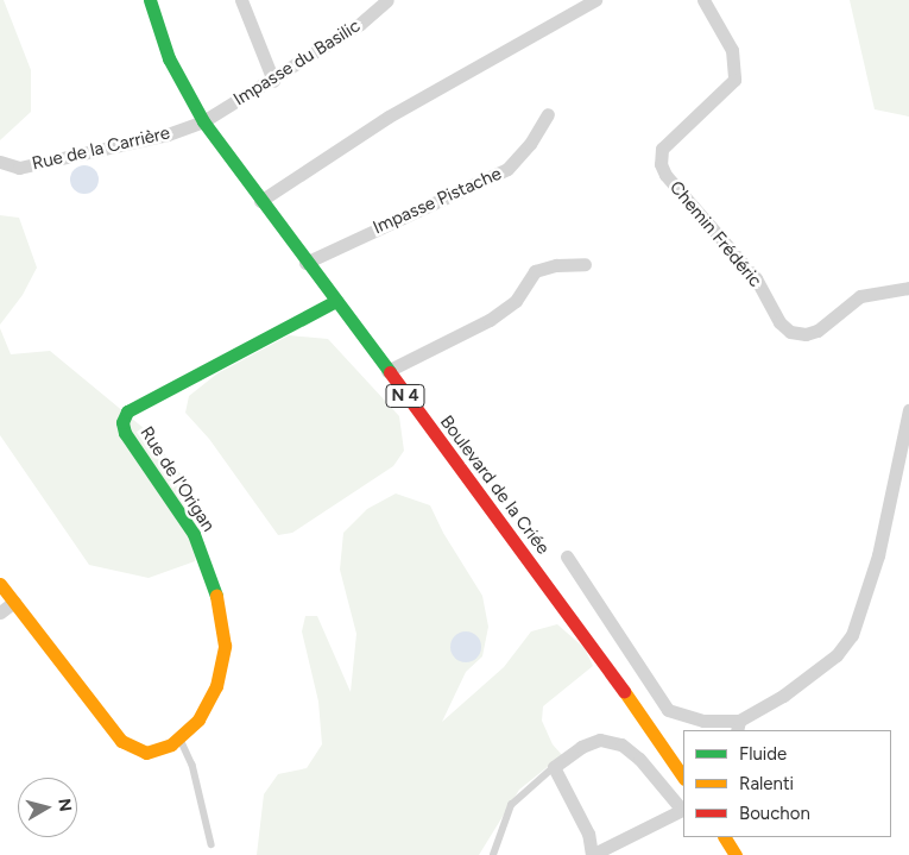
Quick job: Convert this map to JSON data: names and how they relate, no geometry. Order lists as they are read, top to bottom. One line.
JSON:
{"streets":{"main road":["N 4","Rue de l'Origan","Boulevard de la Criée"],"street":["Impasse du Basilic","Rue de la Carrière","Impasse Pistache","Chemin Frédéric"]},"crossings":[["Impasse du Basilic","Rue de la Carrière"],["Impasse du Basilic","Boulevard de la Criée"],["Rue de la Carrière","Boulevard de la Criée"],["Impasse Pistache","Boulevard de la Criée"],["Rue de l'Origan","Boulevard de la Criée"]],"legend":["Fluide","Ralenti","Bouchon"],"north":"right"}
